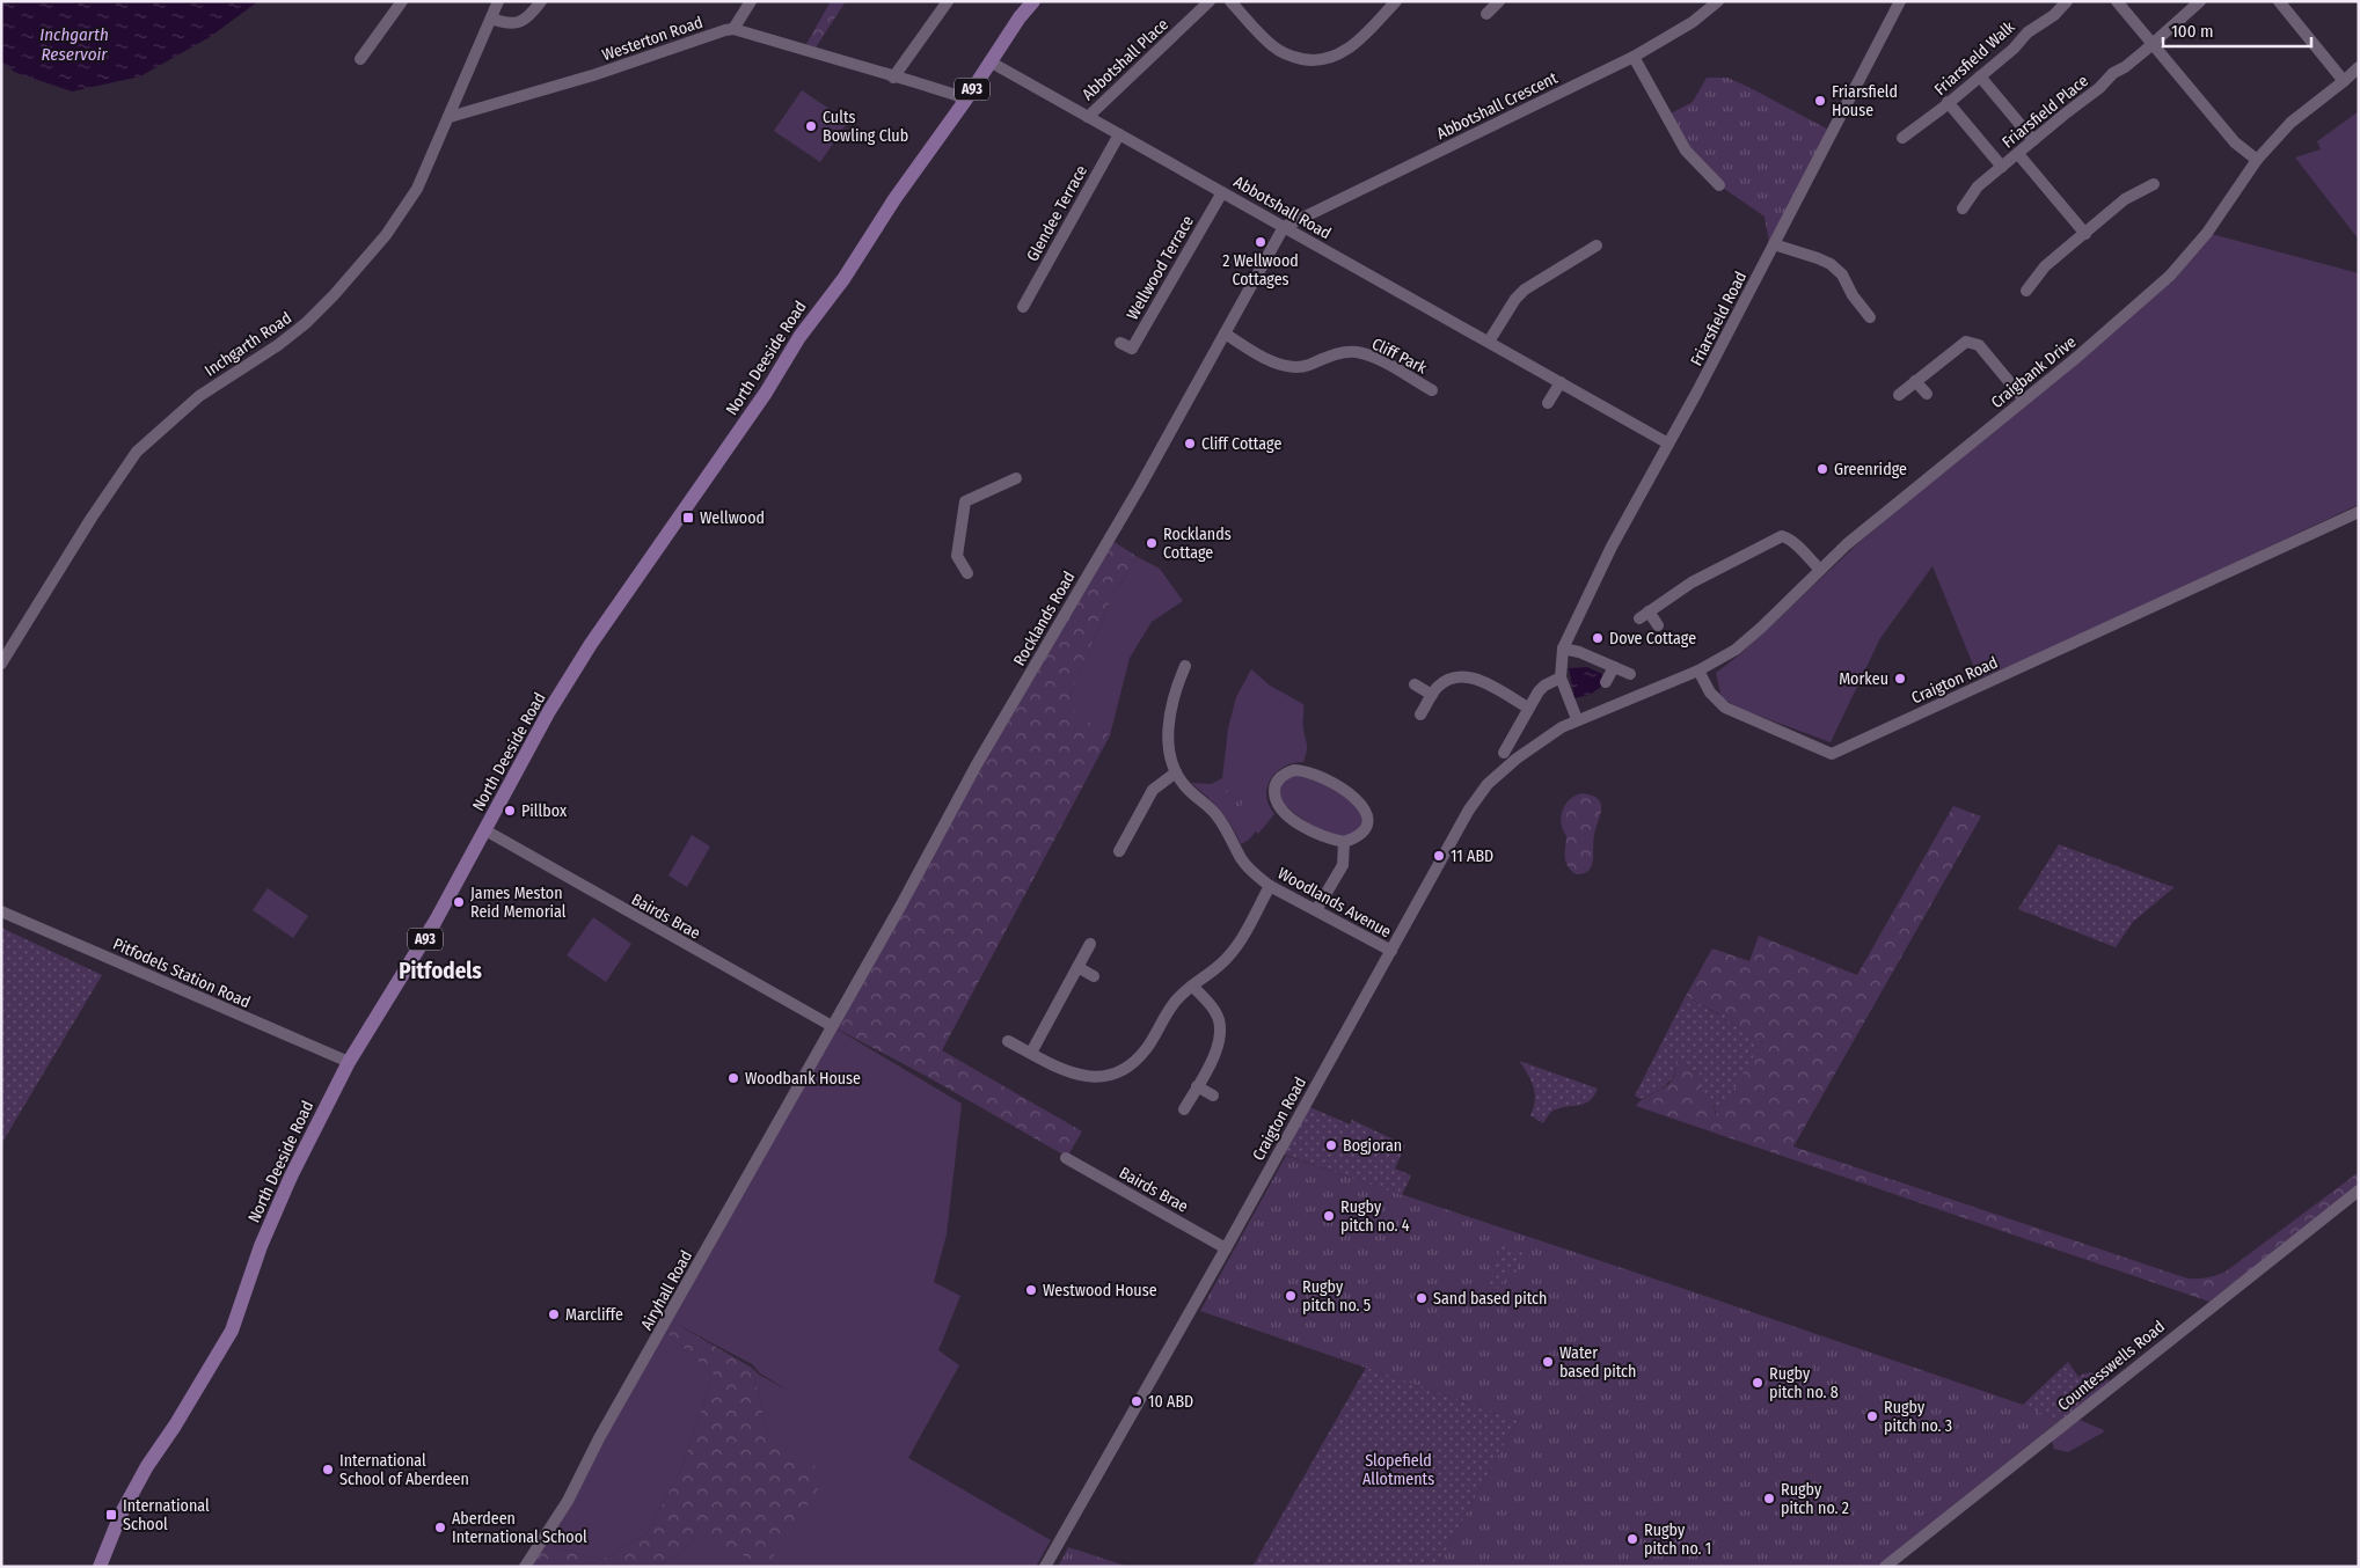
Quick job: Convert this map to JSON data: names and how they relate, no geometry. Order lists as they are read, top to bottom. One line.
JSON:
{"streets":{"main road":["A93","North Deeside Road"],"street":["Westerton Road","Friarsfield Walk","Abbotshall Place","Abbotshall Crescent","Friarsfield Place","Abbotshall Road","Glendee Terrace","Wellwood Terrace","Friarsfield Road","Inchgarth Road","Cliff Park","Craigbank Drive","Rocklands Road","Craigton Road","Woodlands Avenue","Bairds Brae","Pitfodels Station Road","Airyhall Road","Countesswells Road"]},"crossings":[["Westerton Road","Inchgarth Road"],["Abbotshall Place","Abbotshall Road"],["Abbotshall Crescent","Abbotshall Road"],["Abbotshall Crescent","Rocklands Road"],["Abbotshall Road","Glendee Terrace"],["Abbotshall Road","Wellwood Terrace"],["Abbotshall Road","Friarsfield Road"],["Abbotshall Road","North Deeside Road"],["Abbotshall Road","Rocklands Road"],["Cliff Park","Rocklands Road"],["North Deeside Road","Bairds Brae"],["North Deeside Road","Pitfodels Station Road"],["Craigbank Drive","Craigton Road"],["Rocklands Road","Bairds Brae"],["Rocklands Road","Airyhall Road"],["Craigton Road","Woodlands Avenue"],["Craigton Road","Bairds Brae"],["Bairds Brae","Airyhall Road"]],"districts":["Pitfodels"],"water":["Inchgarth Reservoir"],"parks":["Slopefield Allotments"],"places":{"other":["Friarsfield House","Cults Bowling Club","2 Wellwood Cottages","Cliff Cottage","Greenridge","Rocklands Cottage","Dove Cottage","Morkeu","Pillbox","11 ABD","James Meston Reid Memorial","Woodbank House","Bogjoran","Rugby pitch no. 4","Westwood House","Rugby pitch no. 5","Sand based pitch","Marcliffe","Water based pitch","Rugby pitch no. 8","10 ABD","Rugby pitch no. 3","International School of Aberdeen","Rugby pitch no. 2","Aberdeen International School","Rugby pitch no. 1"],"transit":["Wellwood","International School"]},"scale_bar":"100 m"}
